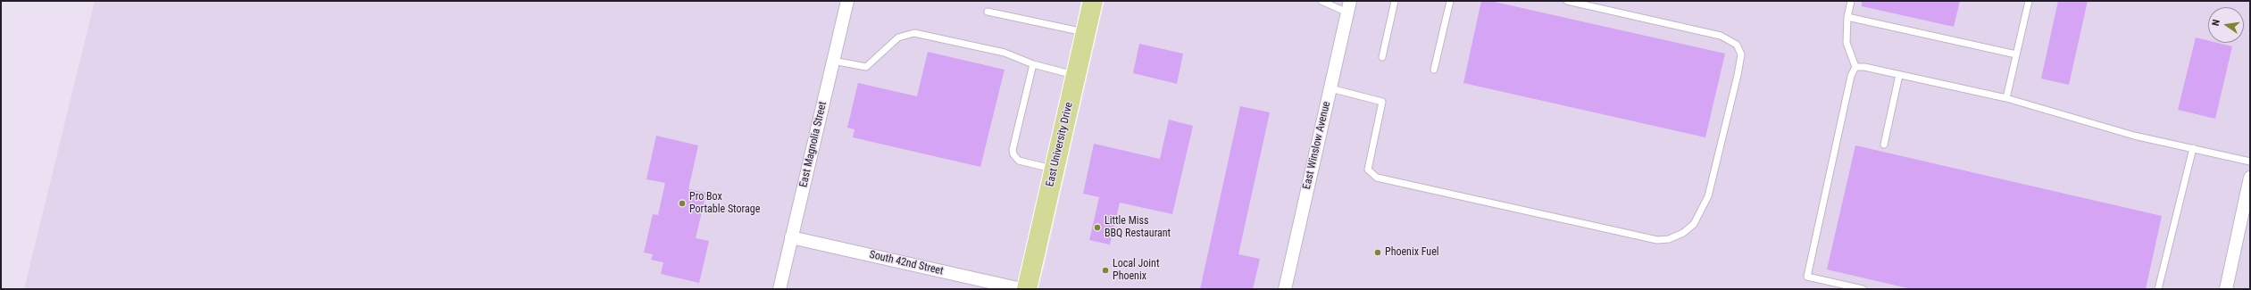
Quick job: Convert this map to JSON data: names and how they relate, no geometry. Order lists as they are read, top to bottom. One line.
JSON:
{"streets":{"main road":["East University Drive"],"street":["East Magnolia Street","East Winslow Avenue","South 42nd Street"]},"crossings":[["East Magnolia Street","South 42nd Street"]],"places":["Pro Box Portable Storage","Little Miss BBQ Restaurant","Phoenix Fuel","Local Joint Phoenix"],"north":"left"}
